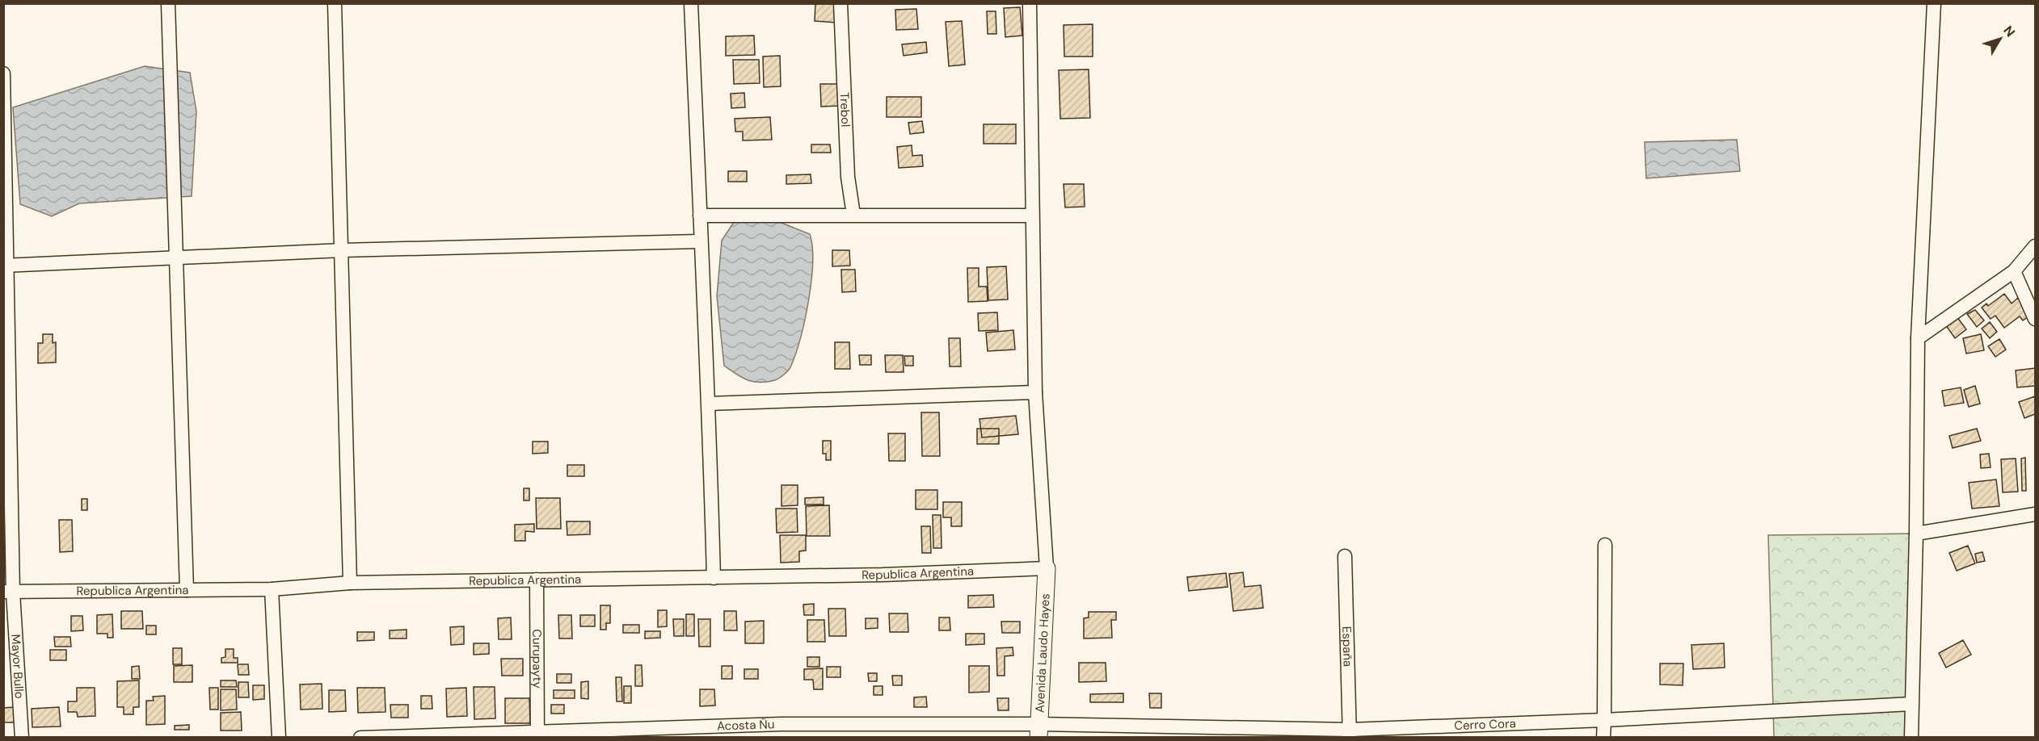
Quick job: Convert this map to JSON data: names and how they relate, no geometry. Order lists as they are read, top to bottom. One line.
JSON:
{"streets":{"street":["Trebol","Republica Argentina","España","Avenida Laudo Hayes","Curupayty","Mayor Bullo","Cerro Cora","Acosta Ñu"]},"crossings":[["Republica Argentina","Avenida Laudo Hayes"],["Republica Argentina","Curupayty"],["Republica Argentina","Mayor Bullo"],["España","Cerro Cora"],["Avenida Laudo Hayes","Cerro Cora"],["Avenida Laudo Hayes","Acosta Ñu"],["Curupayty","Acosta Ñu"],["Cerro Cora","Acosta Ñu"]],"north":"top right"}
